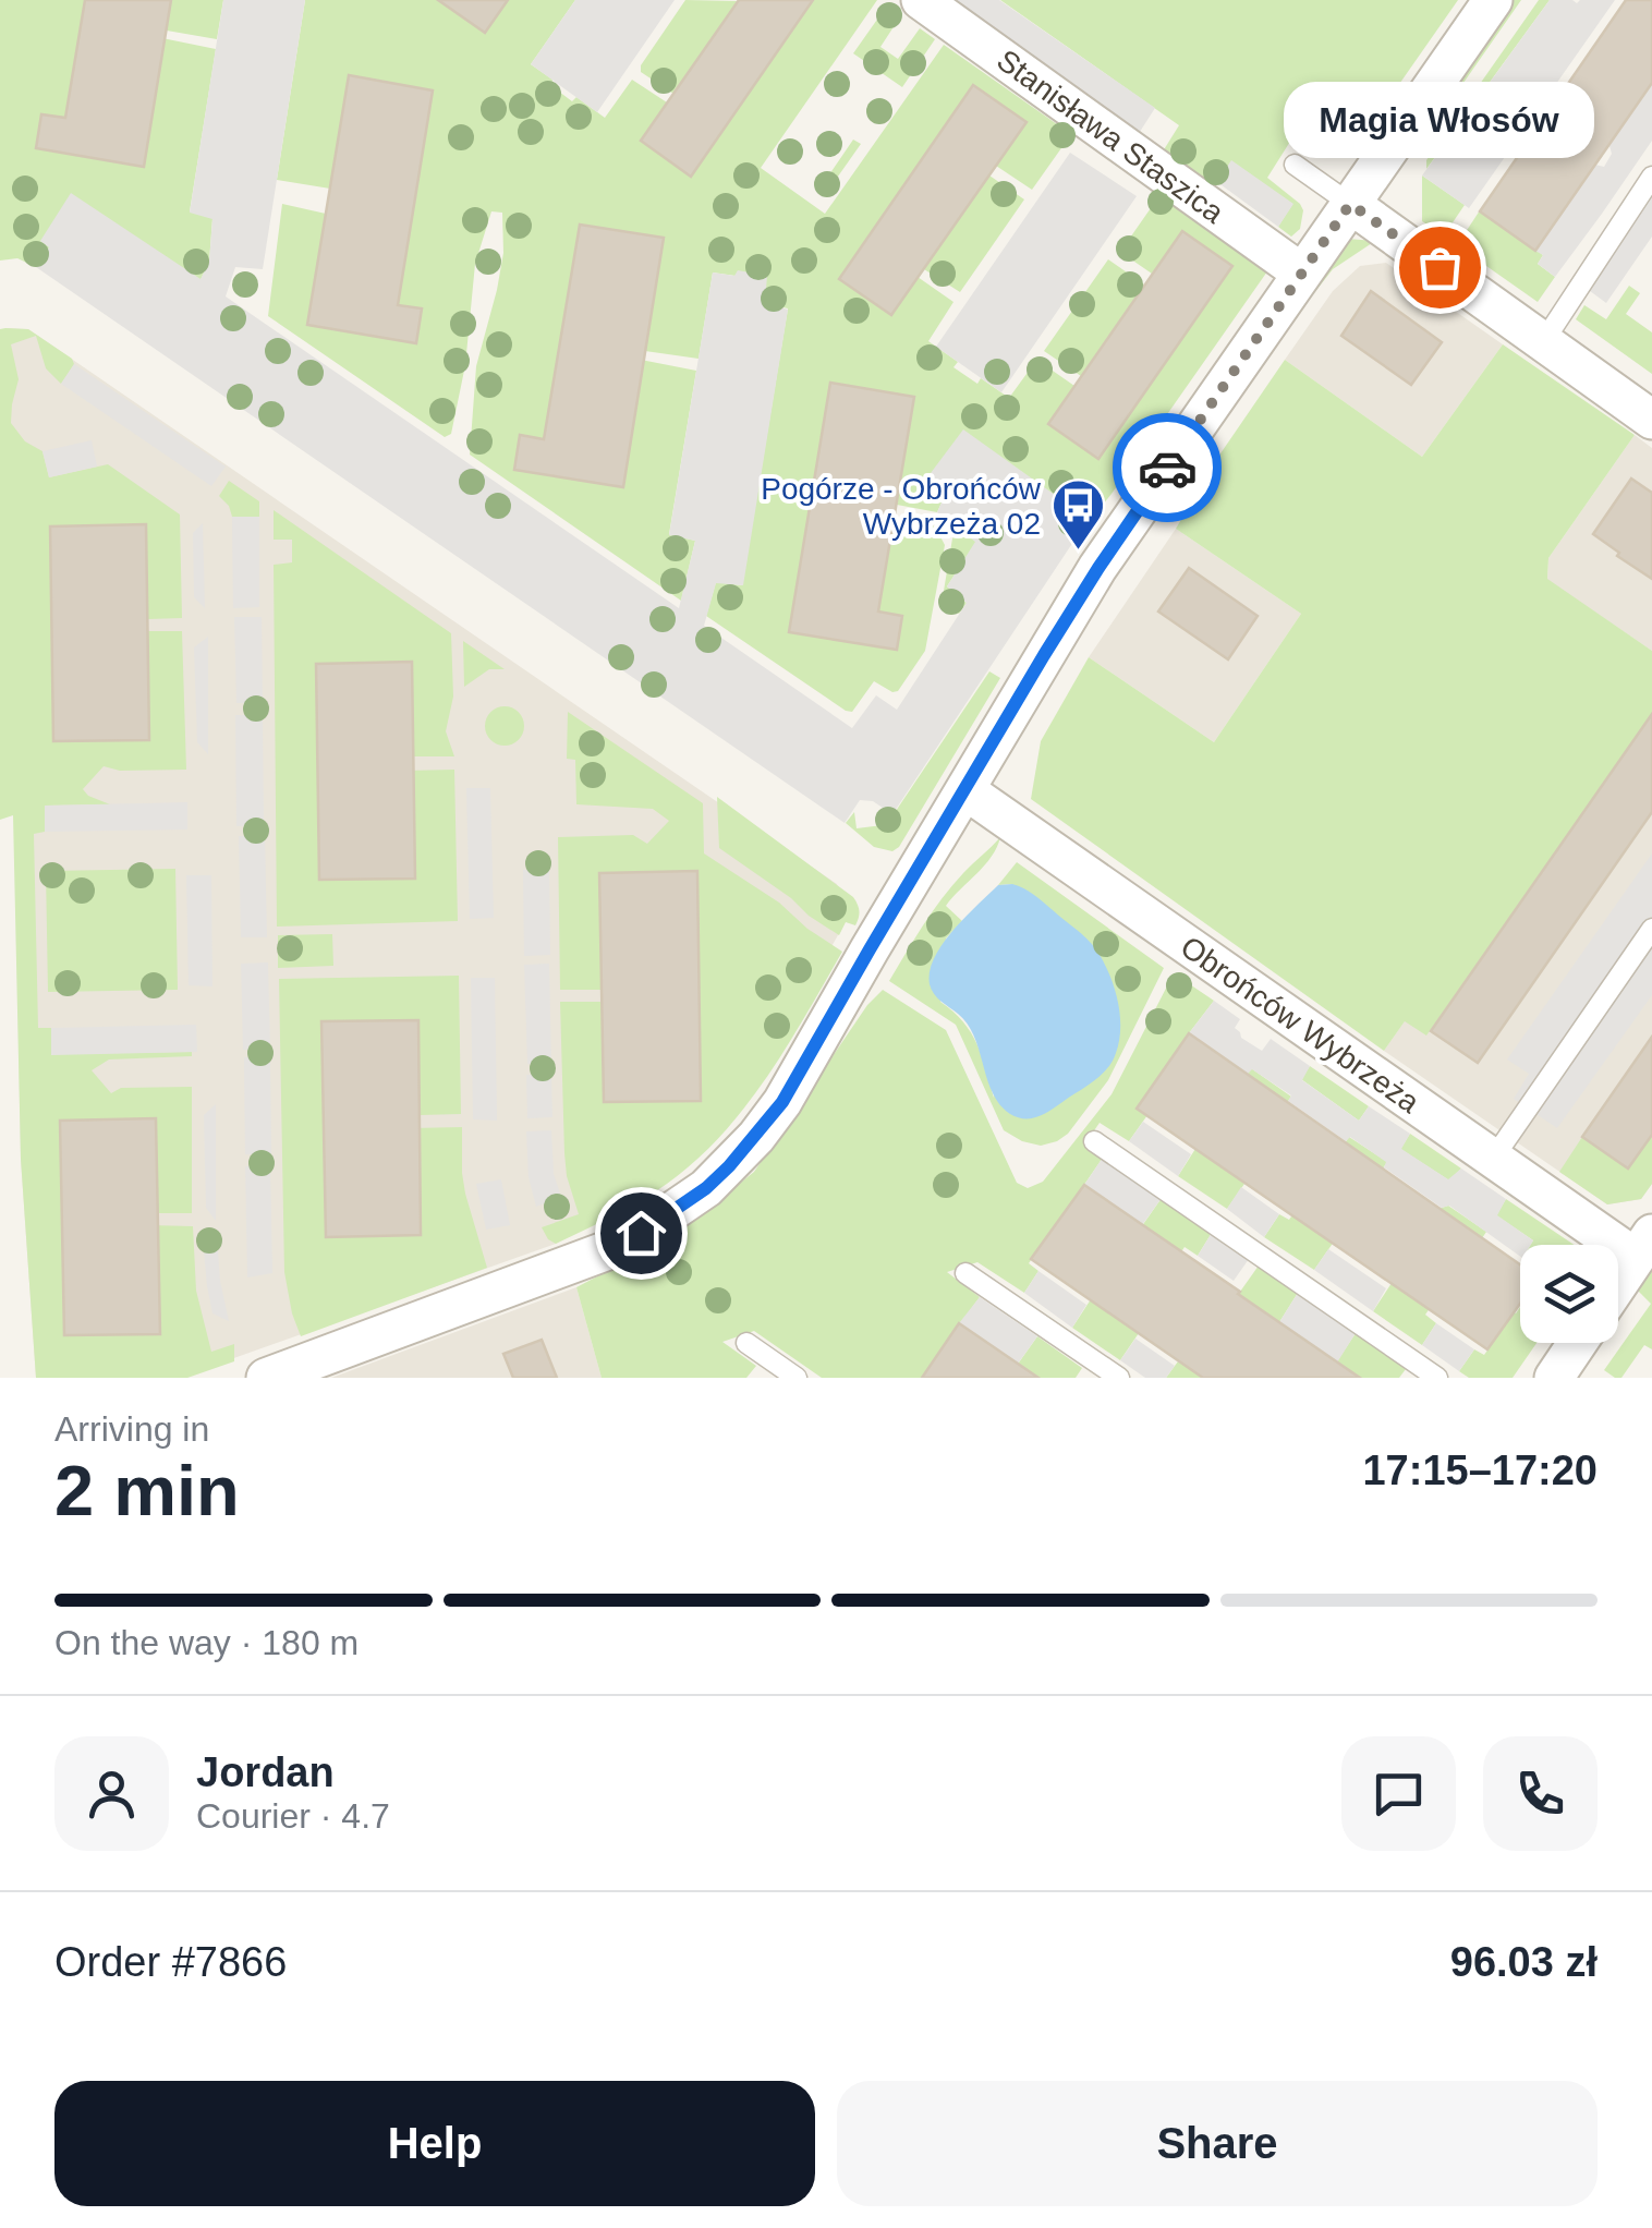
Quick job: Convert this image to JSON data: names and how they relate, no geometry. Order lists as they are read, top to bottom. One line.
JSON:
{"streets":{"street":["Stanisława Staszica","Obrońców Wybrzeża"]},"places":{"other":["Magia Włosów"],"bus stop":["Pogórze - Obrońców Wybrzeża 02"]},"page":{"bubble":"Magia Włosów","heading":["2 min","Arriving in","17:15–17:20"],"panel":["Jordan","Courier · 4.7","Order #7866","96.03 zł"],"bar":"On the way · 180 m","buttons":["Help","Share"]}}
